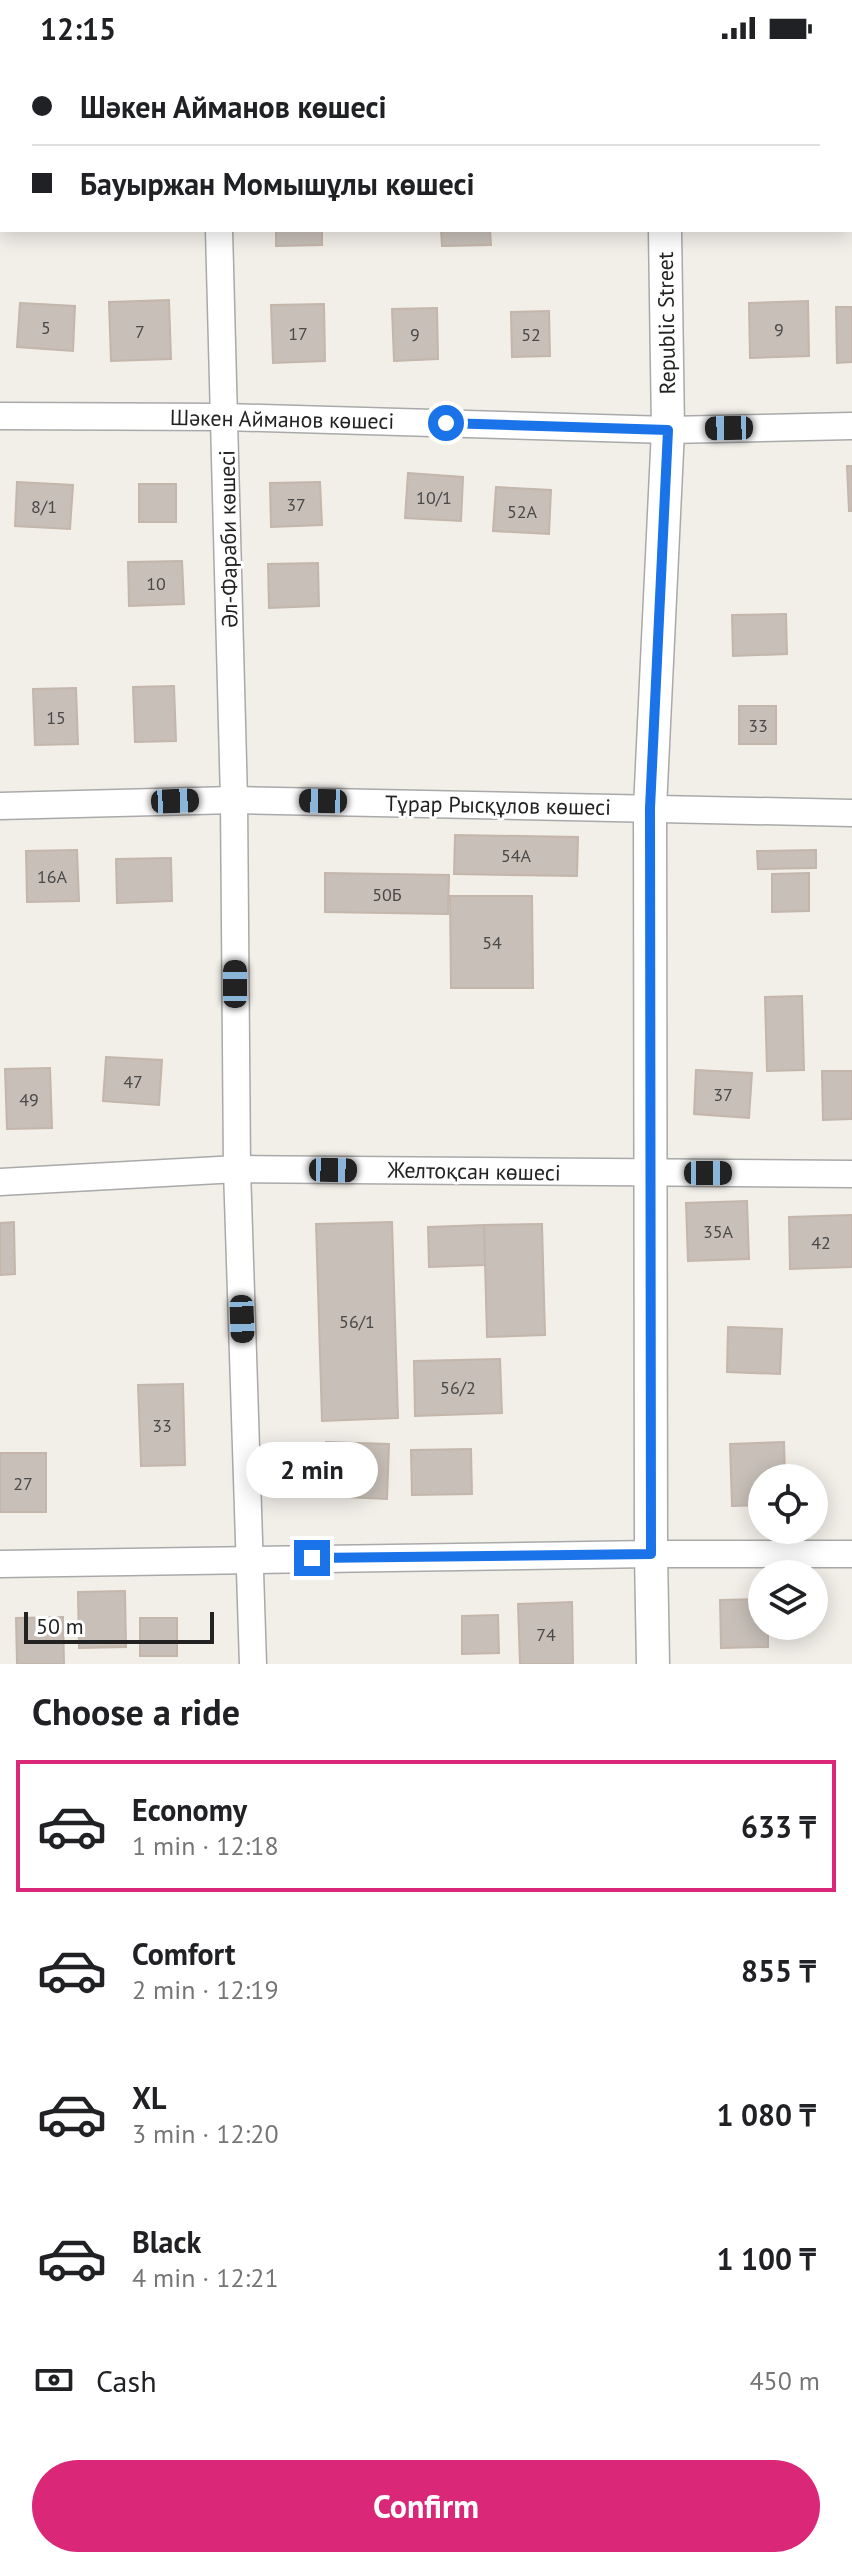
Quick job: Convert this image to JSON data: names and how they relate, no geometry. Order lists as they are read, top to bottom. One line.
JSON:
{"streets":{"street":["Republic Street","Шәкен Айманов көшесі","Әл-Фараби көшесі","Тұрар Рысқұлов көшесі","Желтоқсан көшесі"]},"crossings":[["Republic Street","Шәкен Айманов көшесі"],["Republic Street","Тұрар Рысқұлов көшесі"],["Republic Street","Желтоқсан көшесі"],["Шәкен Айманов көшесі","Әл-Фараби көшесі"],["Әл-Фараби көшесі","Тұрар Рысқұлов көшесі"],["Әл-Фараби көшесі","Желтоқсан көшесі"]],"house_numbers":["5","9","7","17","9","52","10/1","37","8/1","52А","10","15","33","54А","16А","50Б","54","47","37","49","35А","42","56/1","56/2","33","27","74"],"scale_bar":"50 m","page":{"status":"12:15","banner":["Шәкен Айманов көшесі","Бауыржан Момышұлы көшесі"],"bubble":"2 min","scale":"50 m","heading":"Choose a ride","list":[{"name":"Economy","note":"1 min · 12:18","value":"633 ₸"},{"name":"Comfort","note":"2 min · 12:19","value":"855 ₸"},{"name":"XL","note":"3 min · 12:20","value":"1 080 ₸"},{"name":"Black","note":"4 min · 12:21","value":"1 100 ₸"}],"pay":["Cash","450 m"],"buttons":"Confirm"}}
